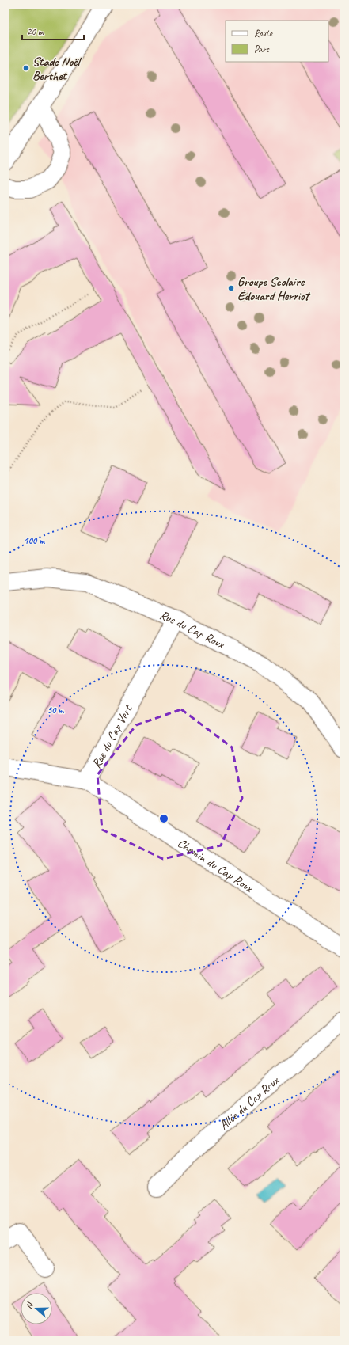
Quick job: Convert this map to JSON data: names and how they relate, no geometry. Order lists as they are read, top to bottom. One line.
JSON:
{"streets":{"street":["Rue du Cap Roux","Rue du Cap Vert","Chemin du Cap Roux","Allée du Cap Roux"]},"crossings":[["Rue du Cap Roux","Rue du Cap Vert"],["Rue du Cap Vert","Chemin du Cap Roux"]],"places":["Stade Noël Berthet","Groupe Scolaire Édouard Herriot"],"legend":["Route","Parc"],"scale_bar":"20 m","north":"left","rings":["100 m","50 m"]}
